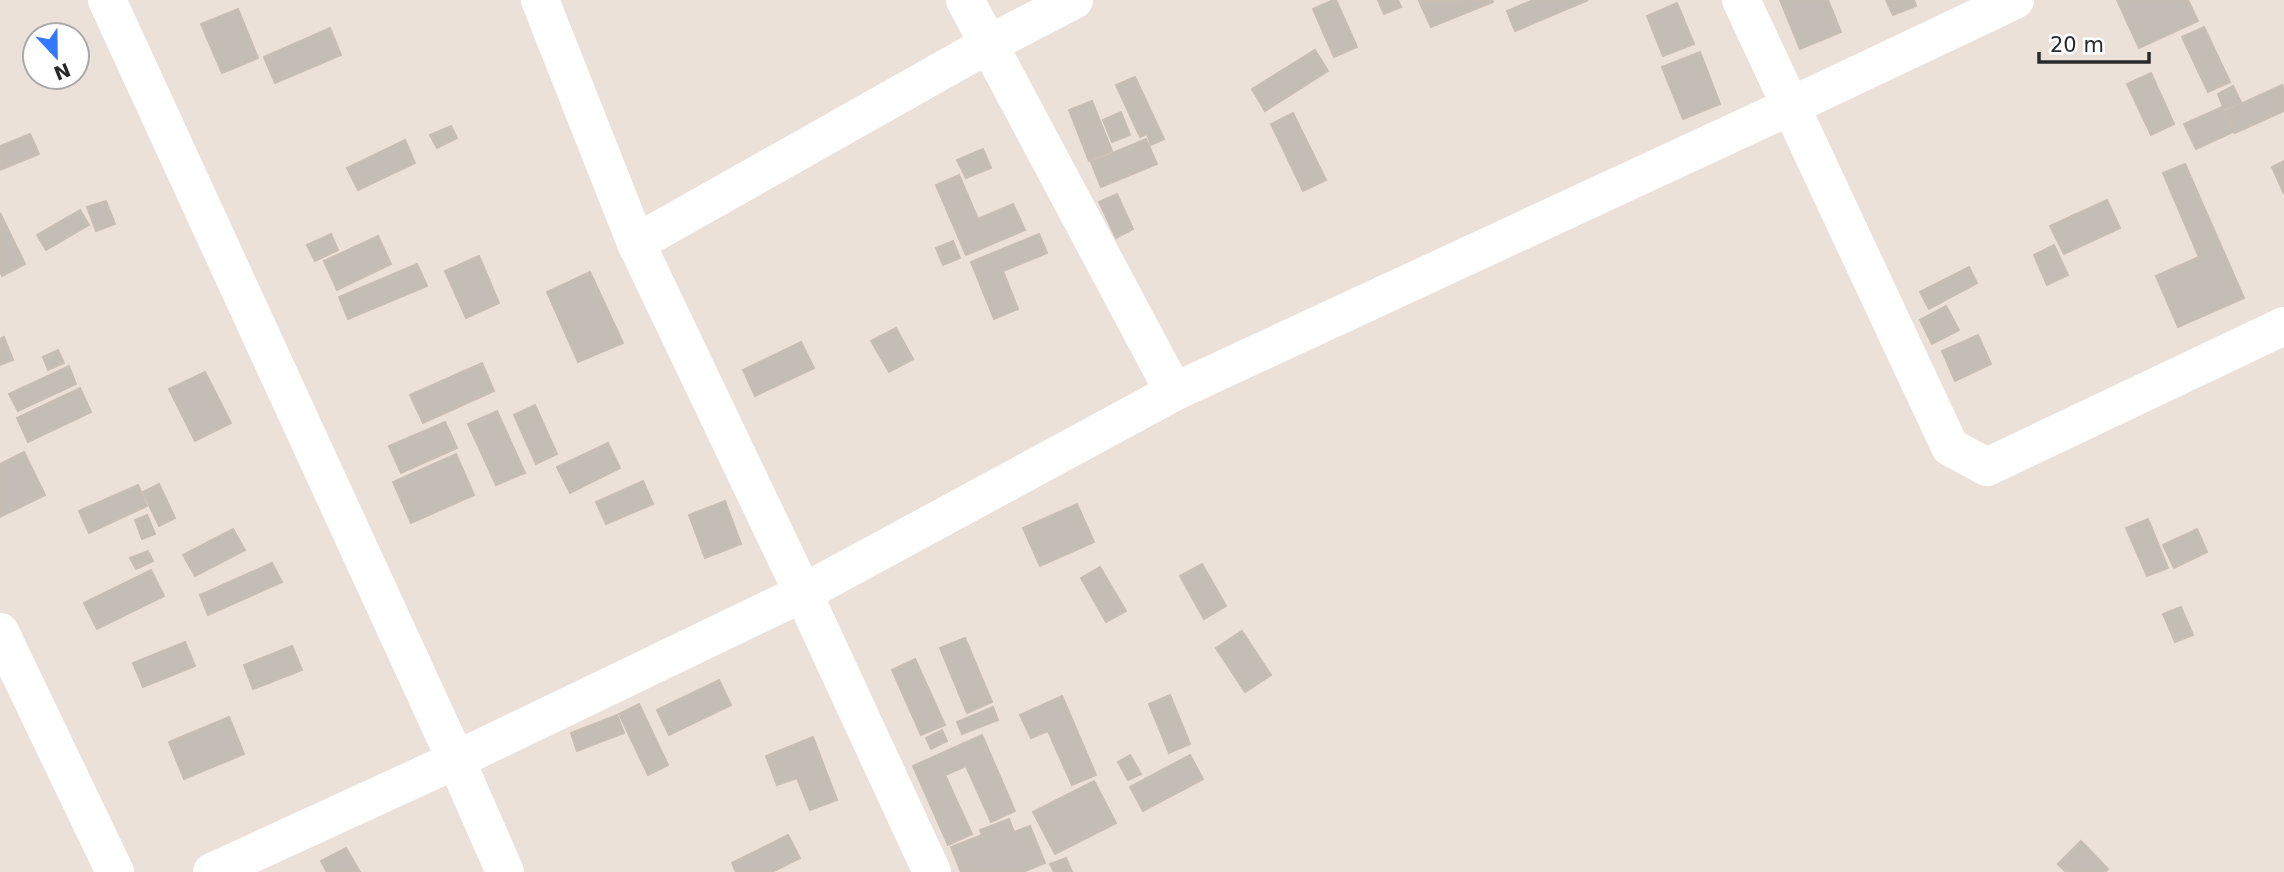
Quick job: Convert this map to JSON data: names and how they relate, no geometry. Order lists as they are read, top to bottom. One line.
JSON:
{"scale_bar":"20 m","north":"bottom"}
